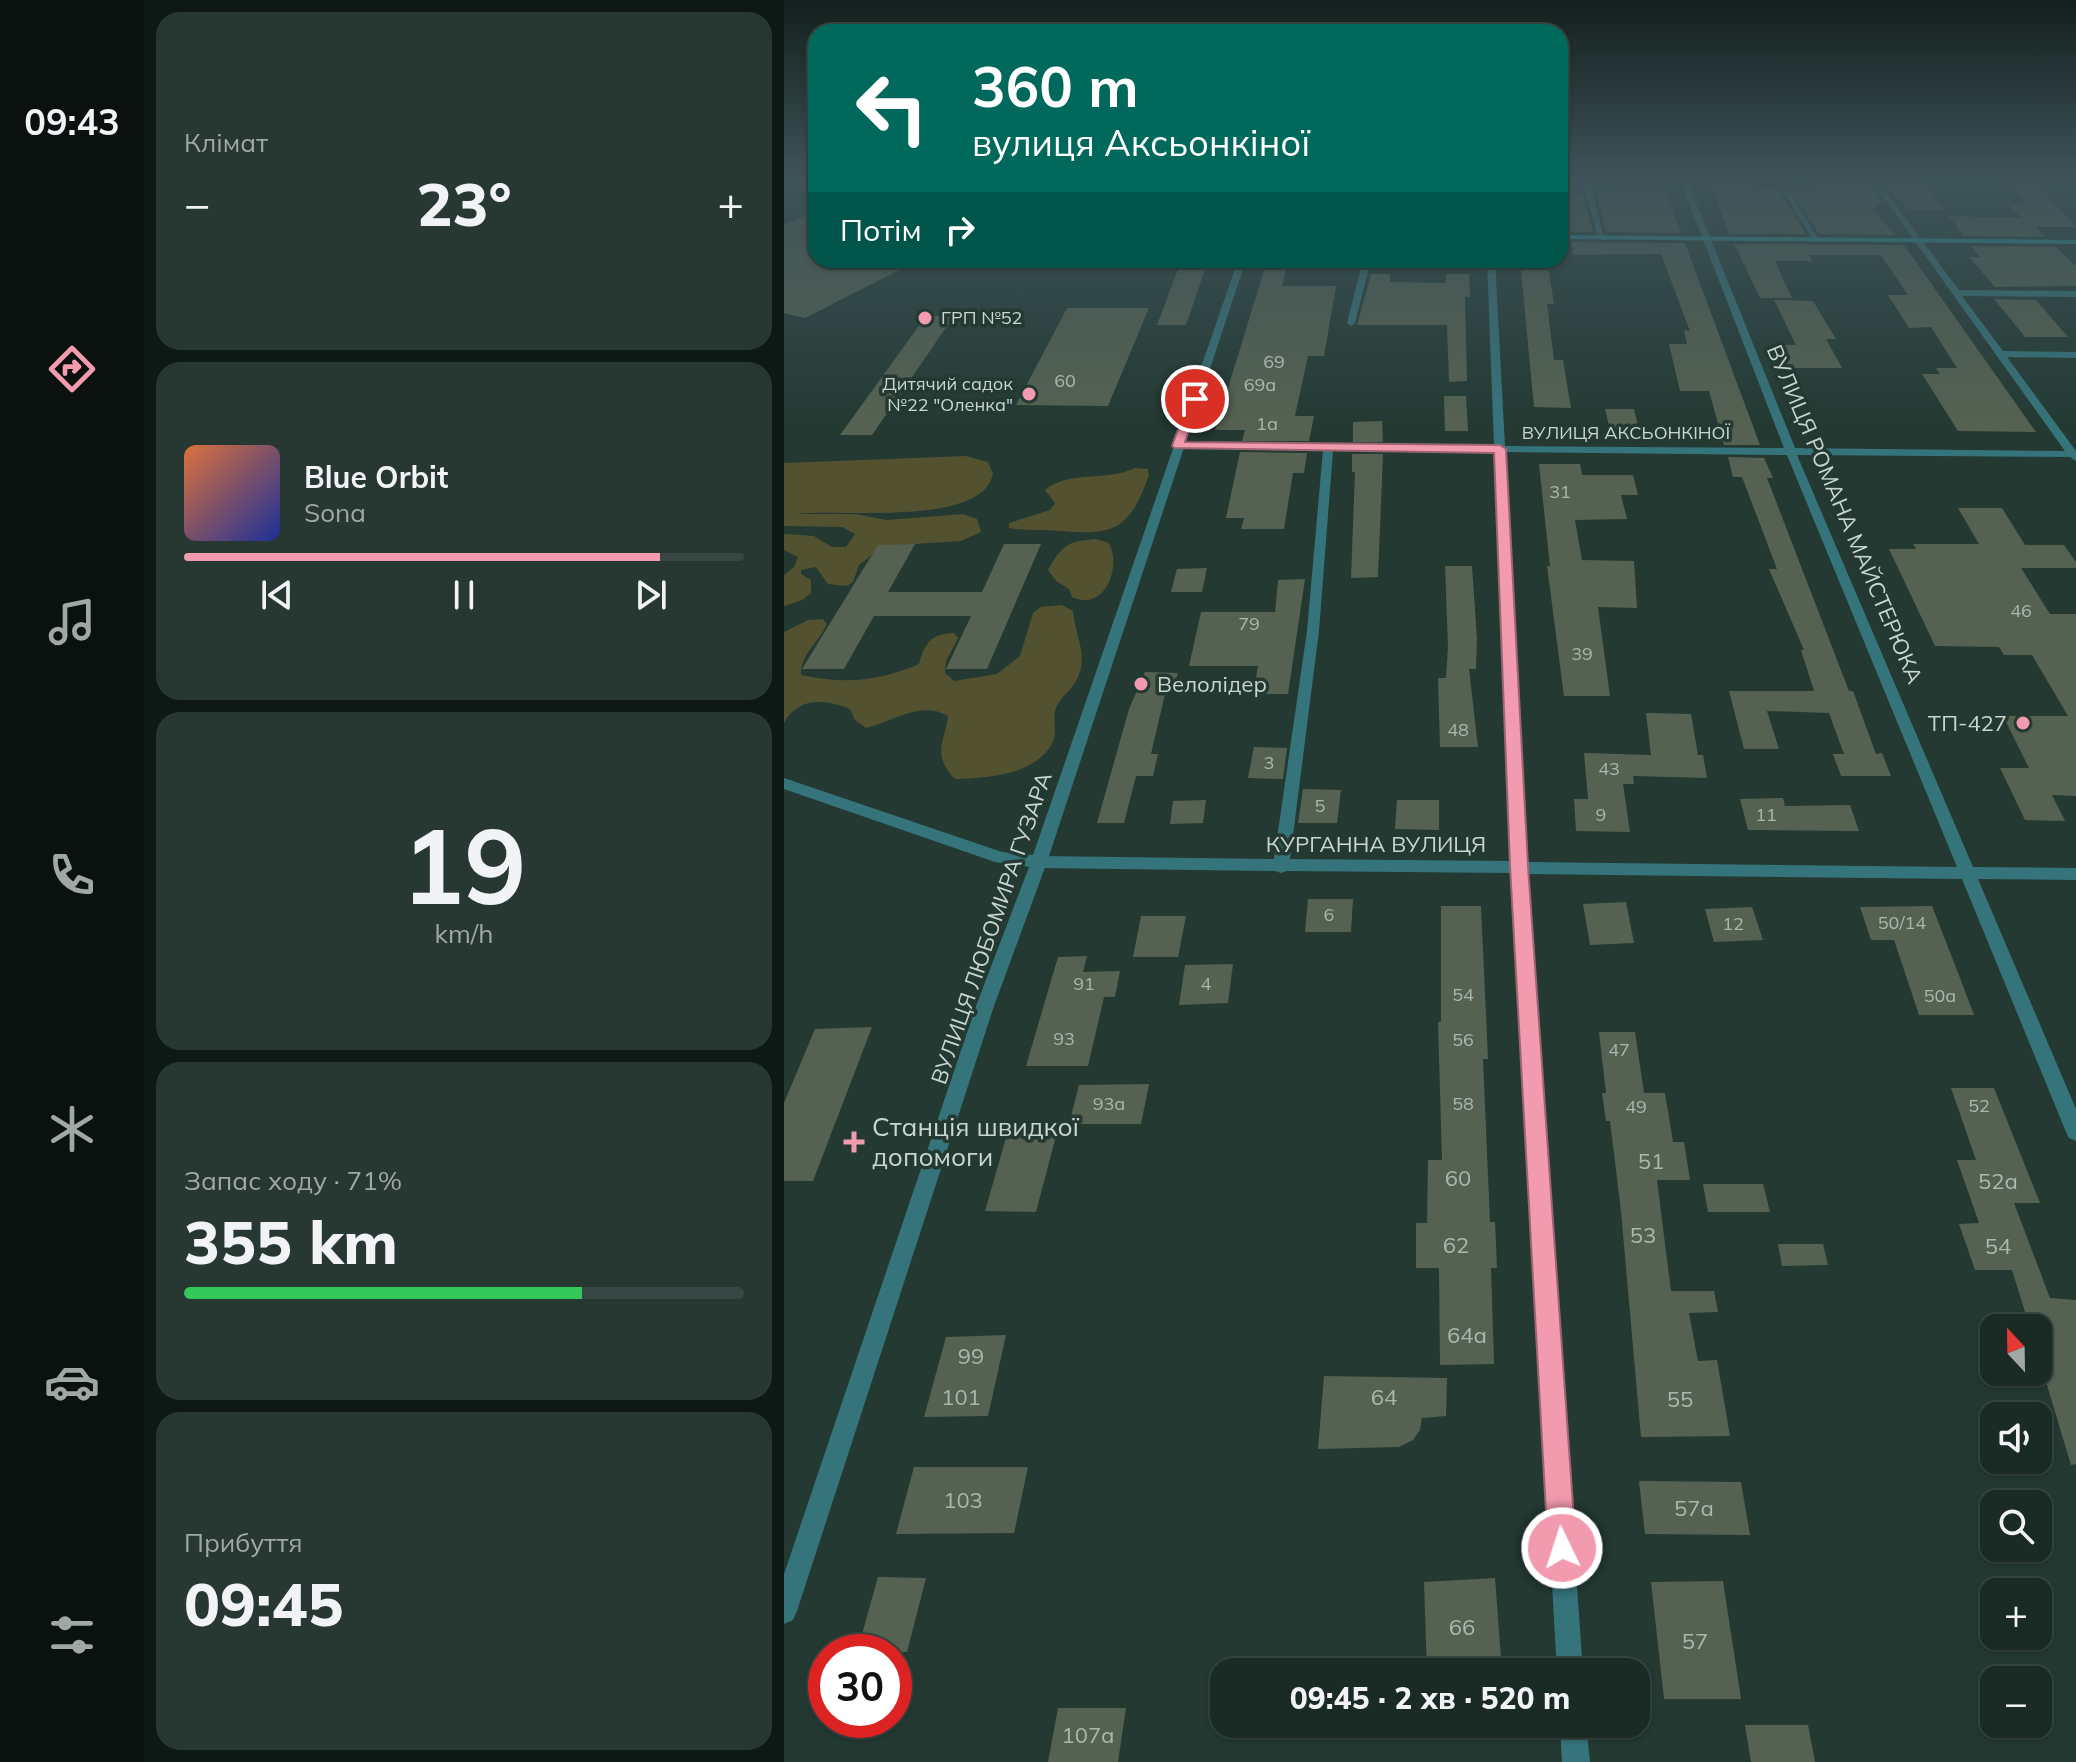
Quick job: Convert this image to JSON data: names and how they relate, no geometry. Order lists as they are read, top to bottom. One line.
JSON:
{"streets":{"street":["ВУЛИЦЯ АКСЬОНКІНОЇ","ВУЛИЦЯ РОМАНА МАЙСТЕРЮКА","КУРГАННА ВУЛИЦЯ","ВУЛИЦЯ ЛЮБОМИРА ГУЗАРА"]},"crossings":[["ВУЛИЦЯ АКСЬОНКІНОЇ","ВУЛИЦЯ РОМАНА МАЙСТЕРЮКА"],["ВУЛИЦЯ АКСЬОНКІНОЇ","ВУЛИЦЯ ЛЮБОМИРА ГУЗАРА"],["ВУЛИЦЯ РОМАНА МАЙСТЕРЮКА","КУРГАННА ВУЛИЦЯ"],["КУРГАННА ВУЛИЦЯ","ВУЛИЦЯ ЛЮБОМИРА ГУЗАРА"]],"places":{"other":["ГРП №52","Дитячий садок №22 \"Оленка\"","Велолідер","ТП-427"],"health":["Станція швидкої допомоги"]},"house_numbers":["69","60","69а","1а","31","46","79","39","48","3","43","5","9","11","6","50/14","12","91","4","54","50а","93","56","47","93а","58","52","49","51","60","52а","53","62","54","64а","99","101","64","55","103","57а","66","57","107а"],"north":"top","page":{"tabs":"09:43","tile":["Клімат",["19","km/h"],["Запас ходу · 71%","355 km"],["Прибуття","09:45"]],"turn":["360 m","вулиця Аксьонкіної"],"heat":["−","23°","+"],"then":"Потім","song":["Blue Orbit","Sona"],"map_buttons":["+","−"],"limit":"30","trip":"09:45 · 2 хв · 520 m"}}
